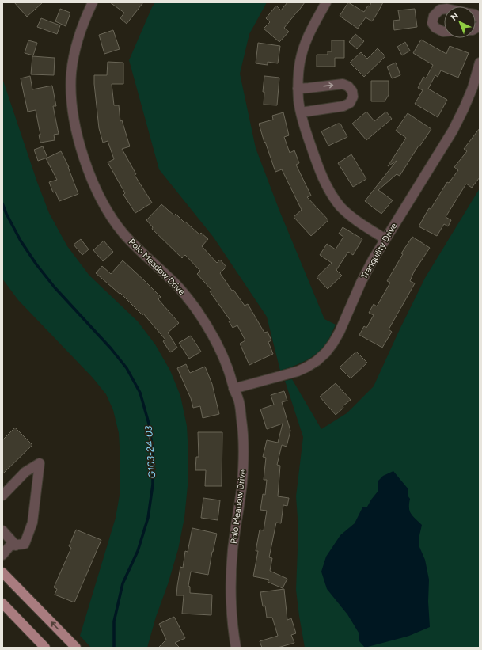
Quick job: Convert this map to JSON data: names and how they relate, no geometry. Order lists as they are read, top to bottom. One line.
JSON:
{"streets":{"street":["Tranquility Drive","Polo Meadow Drive"]},"crossings":[["Tranquility Drive","Polo Meadow Drive"]],"water":["G103-24-03"],"north":"top left"}
